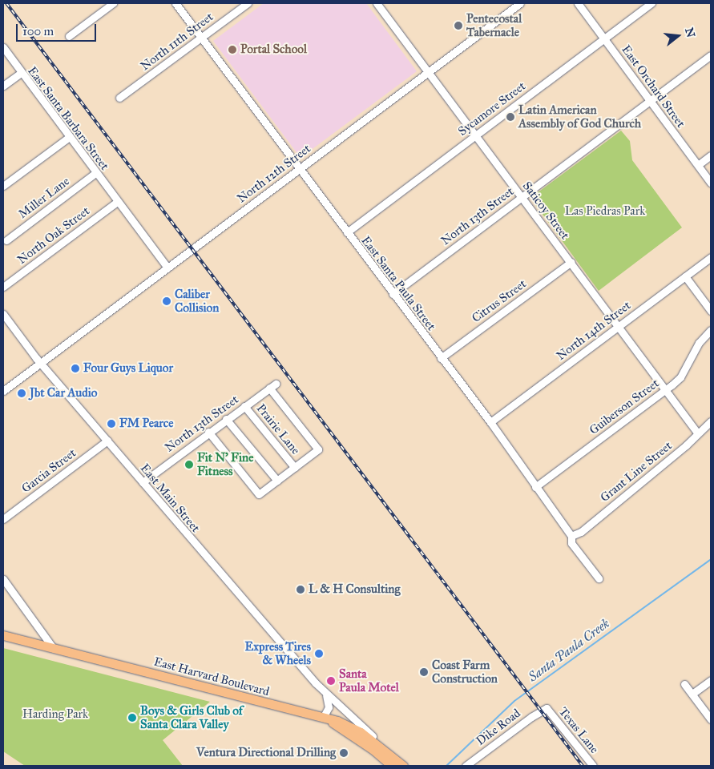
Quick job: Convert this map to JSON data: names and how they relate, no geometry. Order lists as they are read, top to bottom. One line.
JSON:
{"streets":{"main road":["East Harvard Boulevard"],"street":["North 11th Street","East Orchard Street","Sycamore Street","East Santa Barbara Street","North 12th Street","Miller Lane","Saticoy Street","North 13th Street","North Oak Street","East Santa Paula Street","Citrus Street","North 14th Street","Guiberson Street","Prairie Lane","Garcia Street","Grant Line Street","East Main Street","Dike Road","Texas Lane"]},"crossings":[["North 11th Street","East Santa Paula Street"],["East Orchard Street","Sycamore Street"],["East Orchard Street","North 13th Street"],["Sycamore Street","Saticoy Street"],["Sycamore Street","East Santa Paula Street"],["East Santa Barbara Street","North 12th Street"],["East Santa Barbara Street","Miller Lane"],["East Santa Barbara Street","North Oak Street"],["North 12th Street","Saticoy Street"],["North 12th Street","East Santa Paula Street"],["North 12th Street","East Main Street"],["Saticoy Street","North 13th Street"],["Saticoy Street","Citrus Street"],["Saticoy Street","North 14th Street"],["Saticoy Street","Guiberson Street"],["Saticoy Street","Grant Line Street"],["North 13th Street","East Santa Paula Street"],["North 13th Street","Prairie Lane"],["North 13th Street","East Main Street"],["East Santa Paula Street","Citrus Street"],["East Santa Paula Street","North 14th Street"],["East Santa Paula Street","Guiberson Street"],["East Santa Paula Street","Grant Line Street"],["Garcia Street","East Main Street"],["East Main Street","East Harvard Boulevard"],["Dike Road","Texas Lane"]],"water":["Santa Paula Creek"],"parks":["Las Piedras Park","Harding Park"],"places":["Pentecostal Tabernacle","Portal School","Latin American Assembly of God Church","Caliber Collision","Four Guys Liquor","Jbt Car Audio","FM Pearce","Fit N' Fine Fitness","L & H Consulting","Express Tires & Wheels","Coast Farm Construction","Santa Paula Motel","Boys & Girls Club of Santa Clara Valley","Ventura Directional Drilling"],"scale_bar":"100 m","north":"right"}
